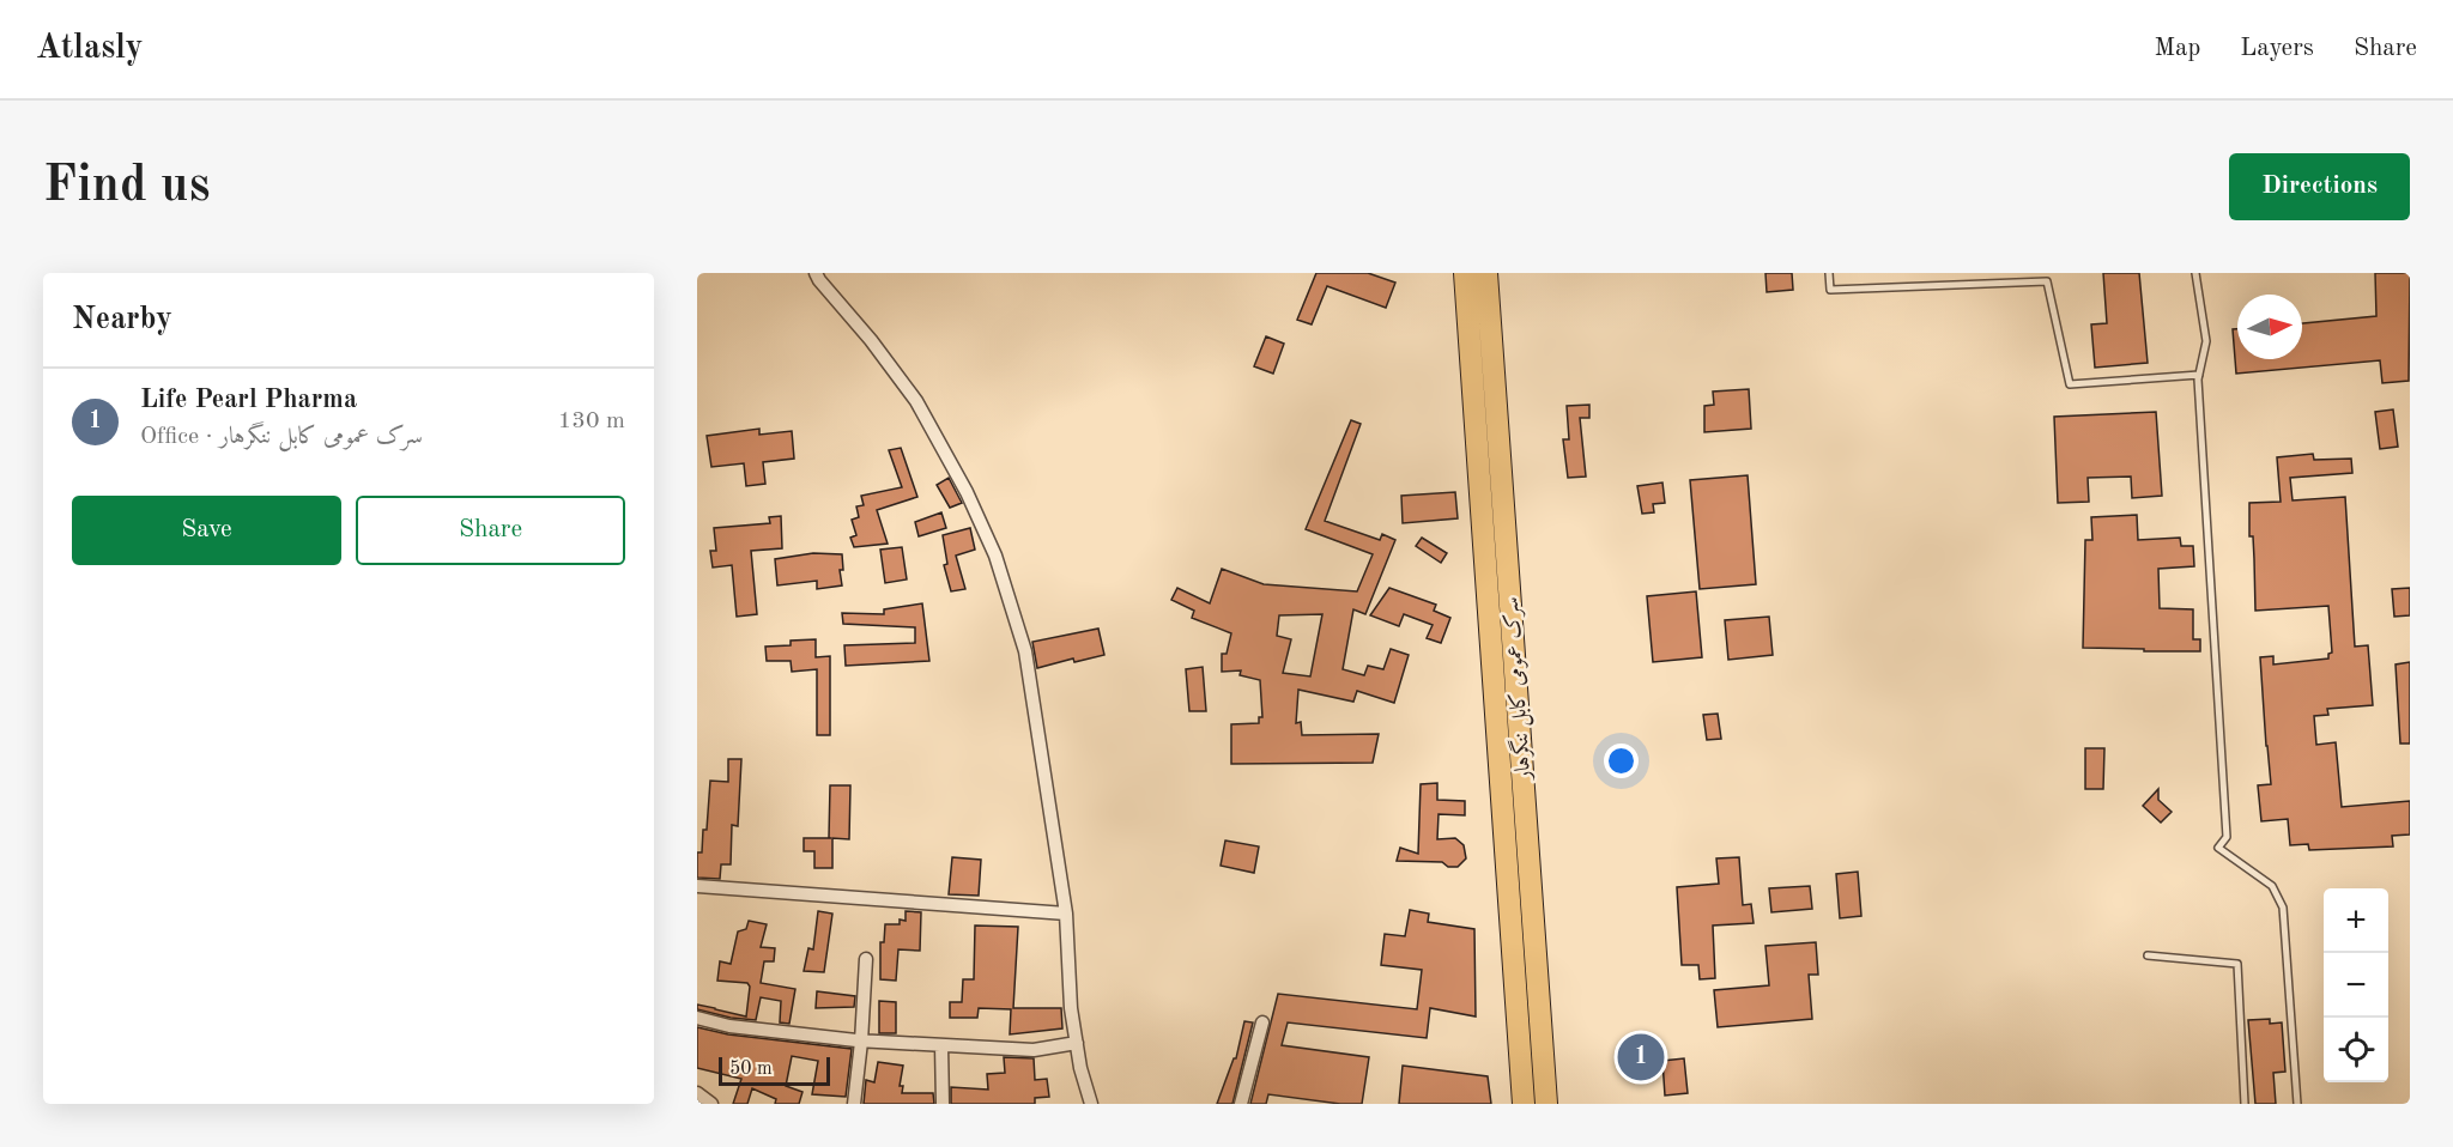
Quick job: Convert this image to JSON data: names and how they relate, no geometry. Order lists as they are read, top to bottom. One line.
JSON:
{"streets":{"highway":["سرک عمومی کابل ننگرهار"]},"scale_bar":"50 m","north":"right","page":{"header":"Atlasly","nav":["Map","Layers","Share"],"buttons":["Directions",["Save","Share"]],"title":"Find us","heading":"Nearby","list":[{"mark":"1","name":"Life Pearl Pharma","note":"Office · سرک عمومی کابل ننگرهار","value":"130 m"}],"map_buttons":["+","−"],"pins":"1","scale":"50 m"}}
